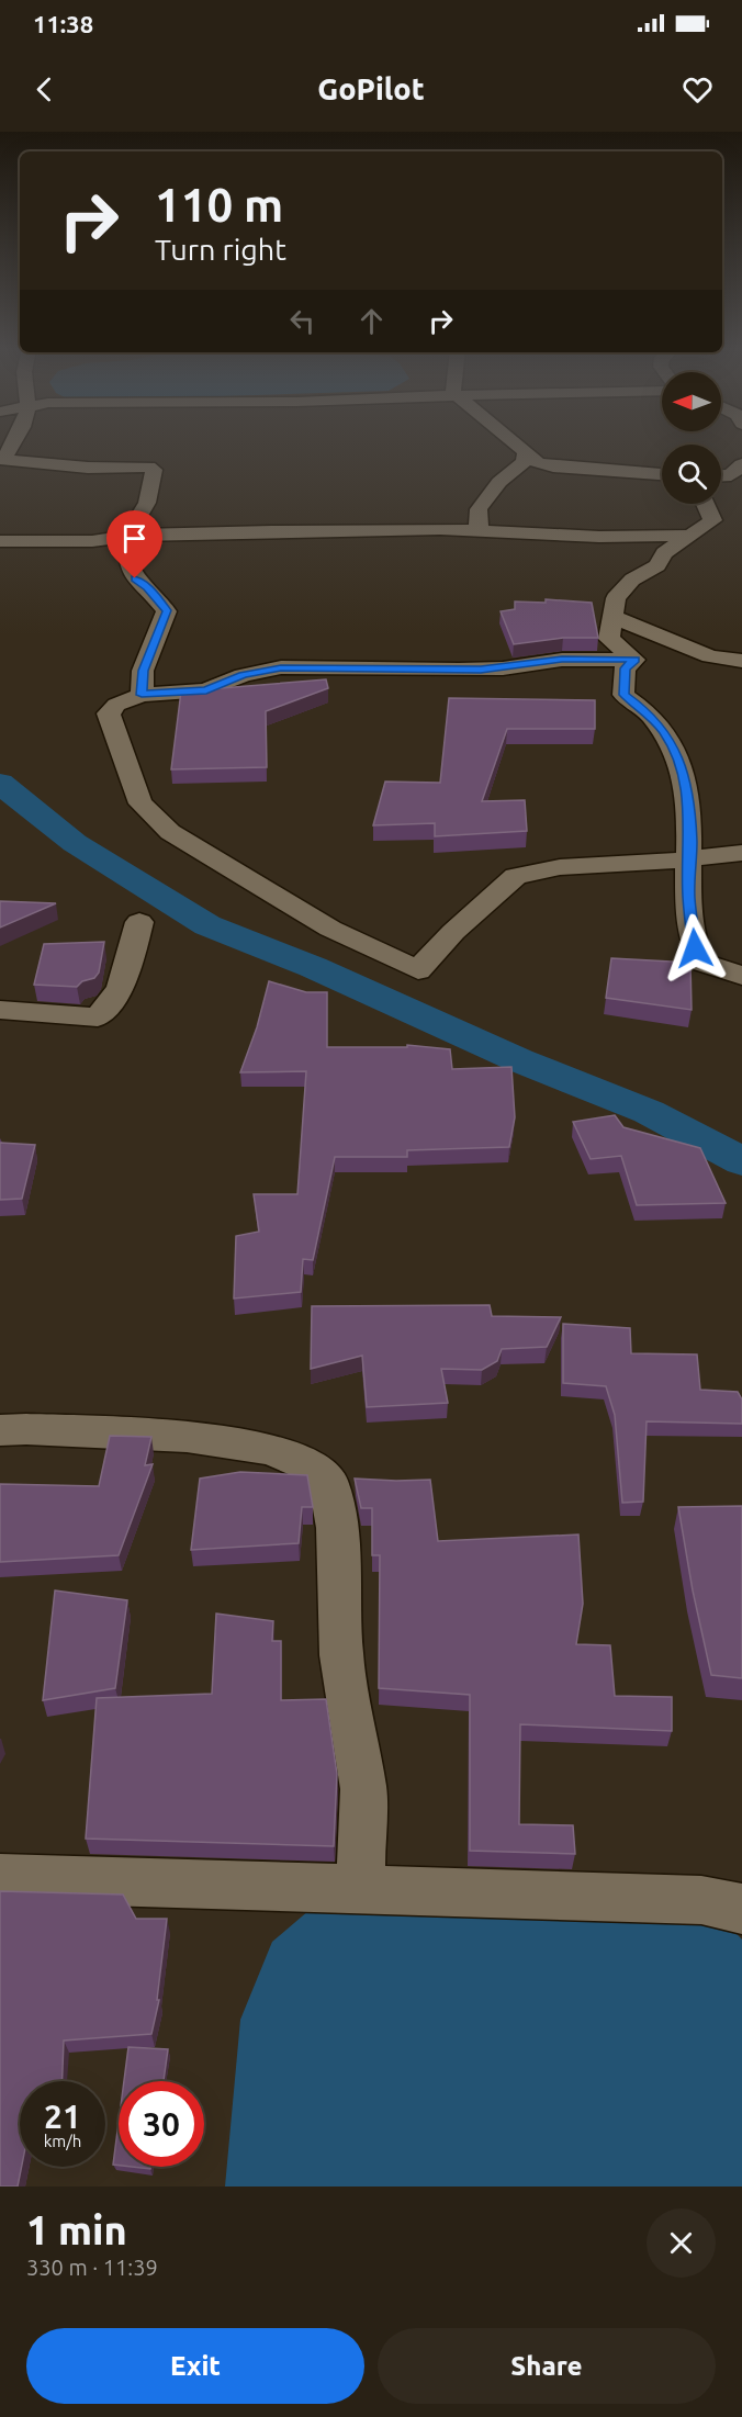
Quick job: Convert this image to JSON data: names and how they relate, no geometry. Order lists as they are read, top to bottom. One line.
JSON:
{"north":"left","page":{"status":"11:38","header":"GoPilot","turn":["110 m","Turn right"],"speed":"21 km/h","limit":"30","heading":["1 min","330 m · 11:39"],"buttons":["Exit","Share"]}}
